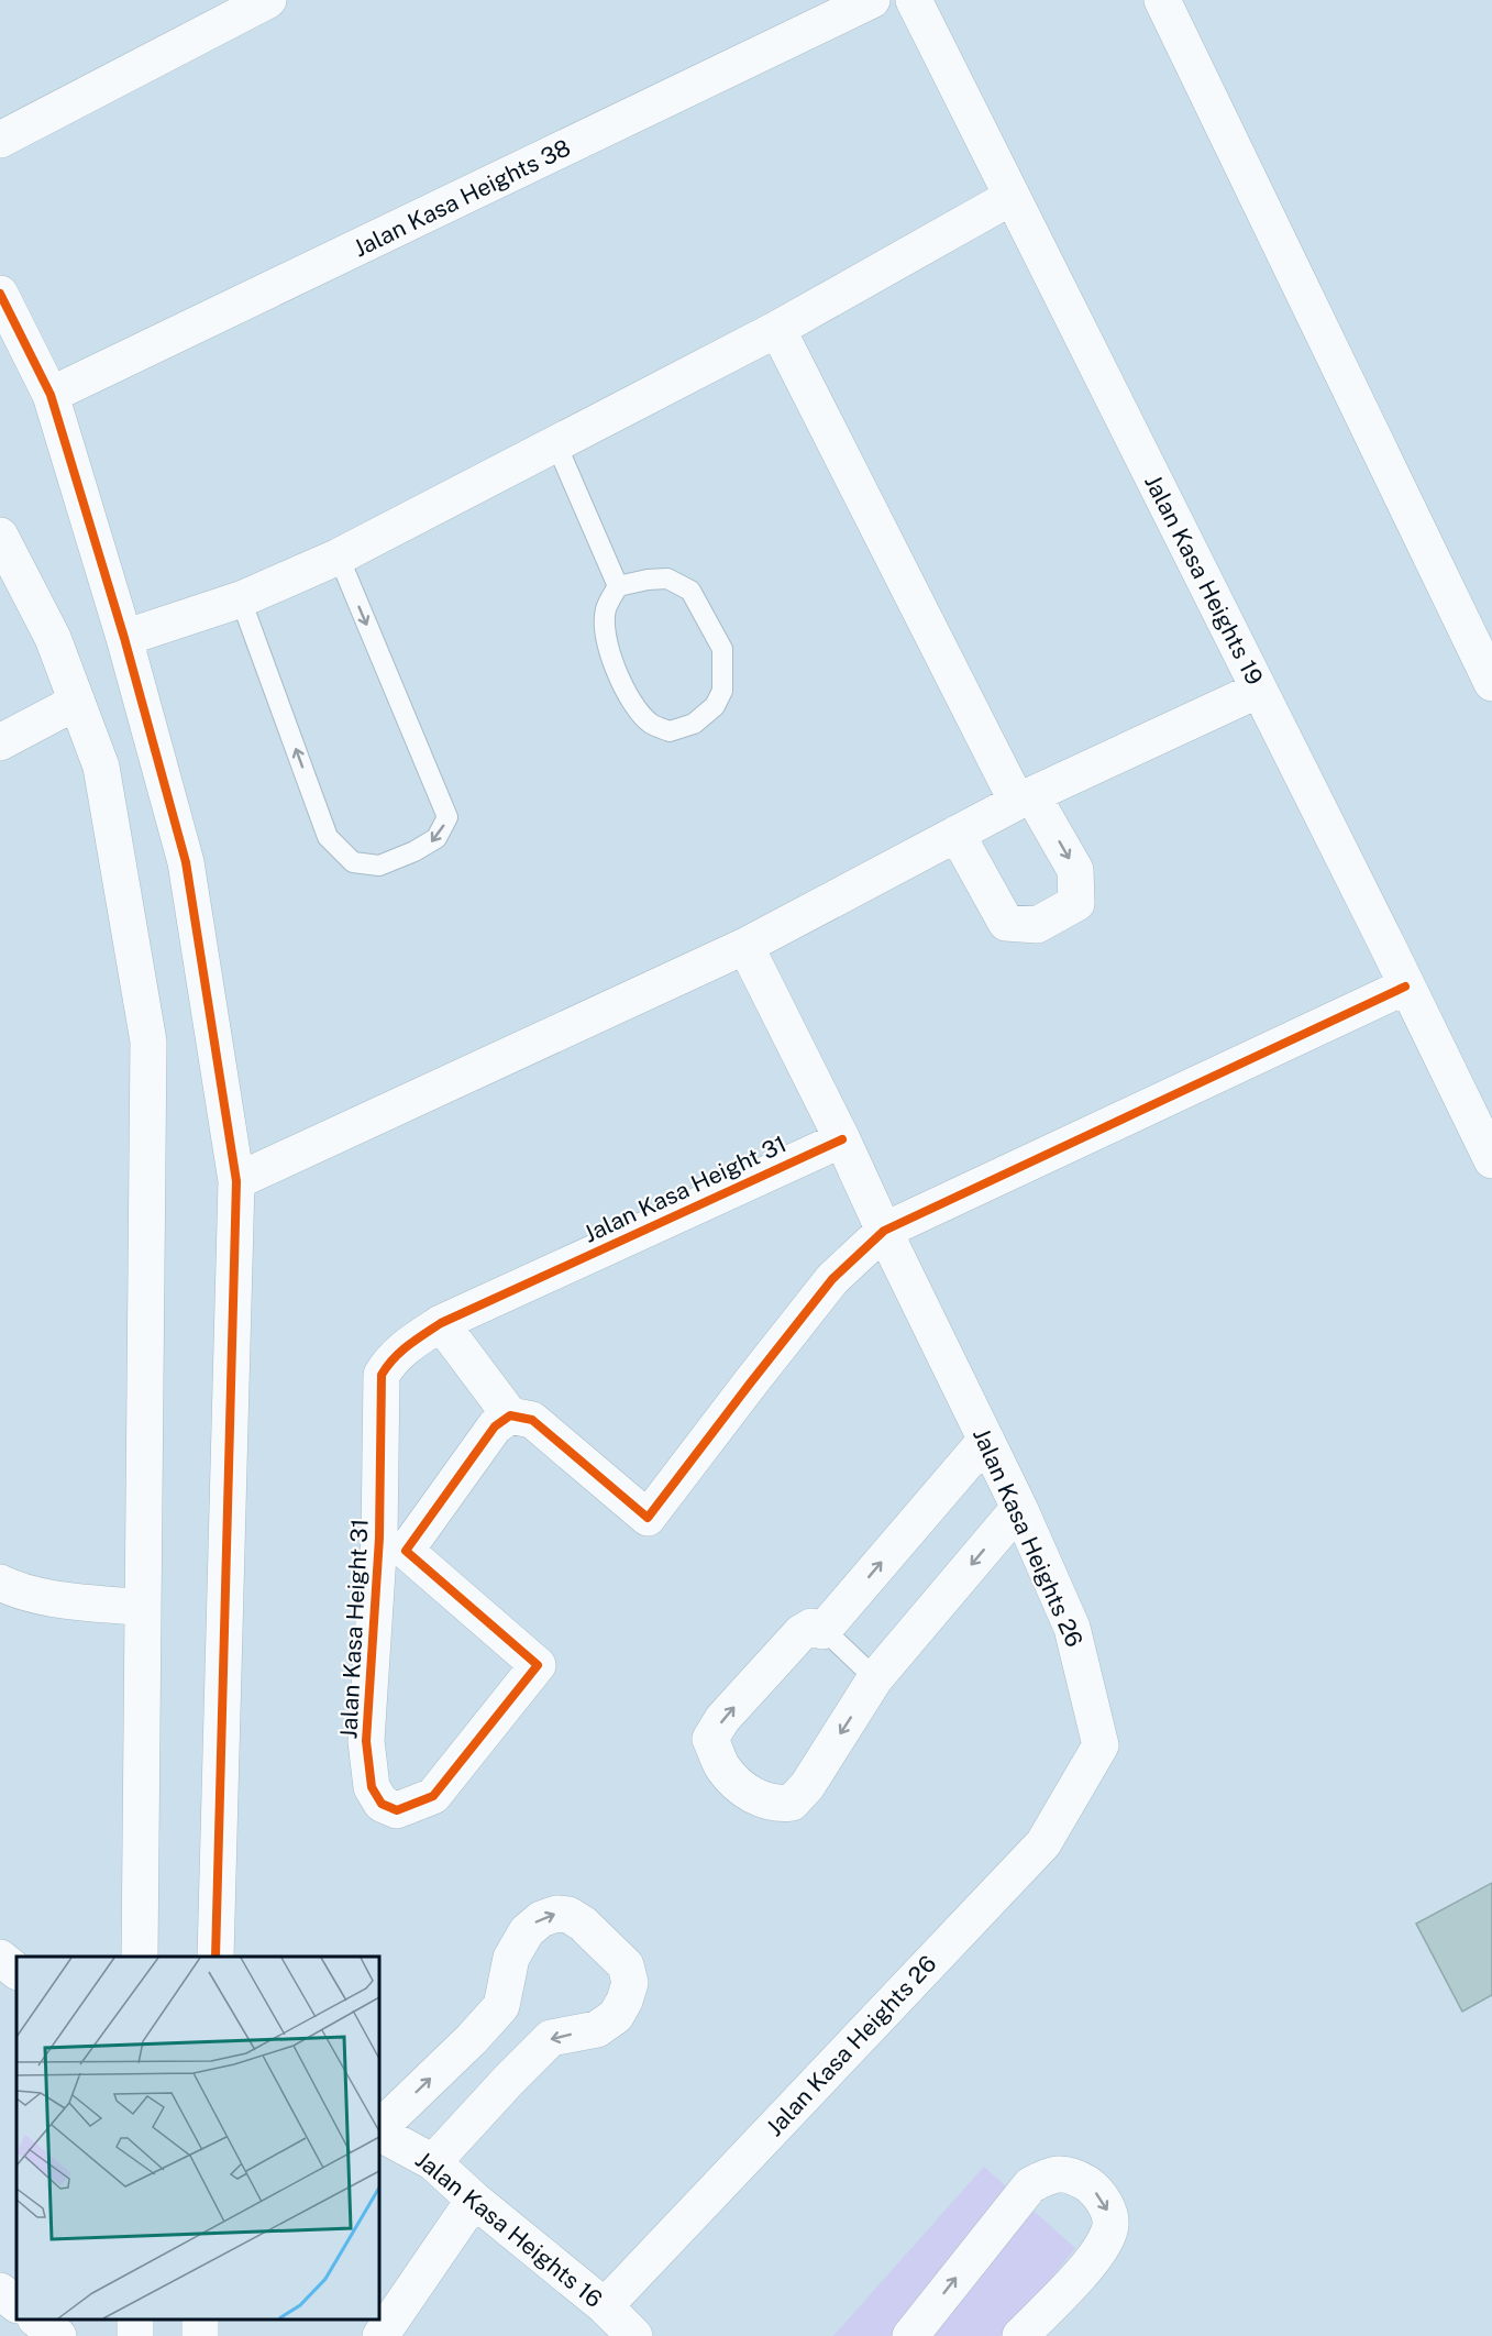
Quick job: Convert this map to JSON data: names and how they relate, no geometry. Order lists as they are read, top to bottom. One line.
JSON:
{"streets":{"street":["Jalan Kasa Heights 38","Jalan Kasa Heights 19","Jalan Kasa Height 31","Jalan Kasa Heights 26","Jalan Kasa Heights 16"]},"crossings":[["Jalan Kasa Height 31","Jalan Kasa Heights 26"],["Jalan Kasa Heights 26","Jalan Kasa Heights 16"]]}
